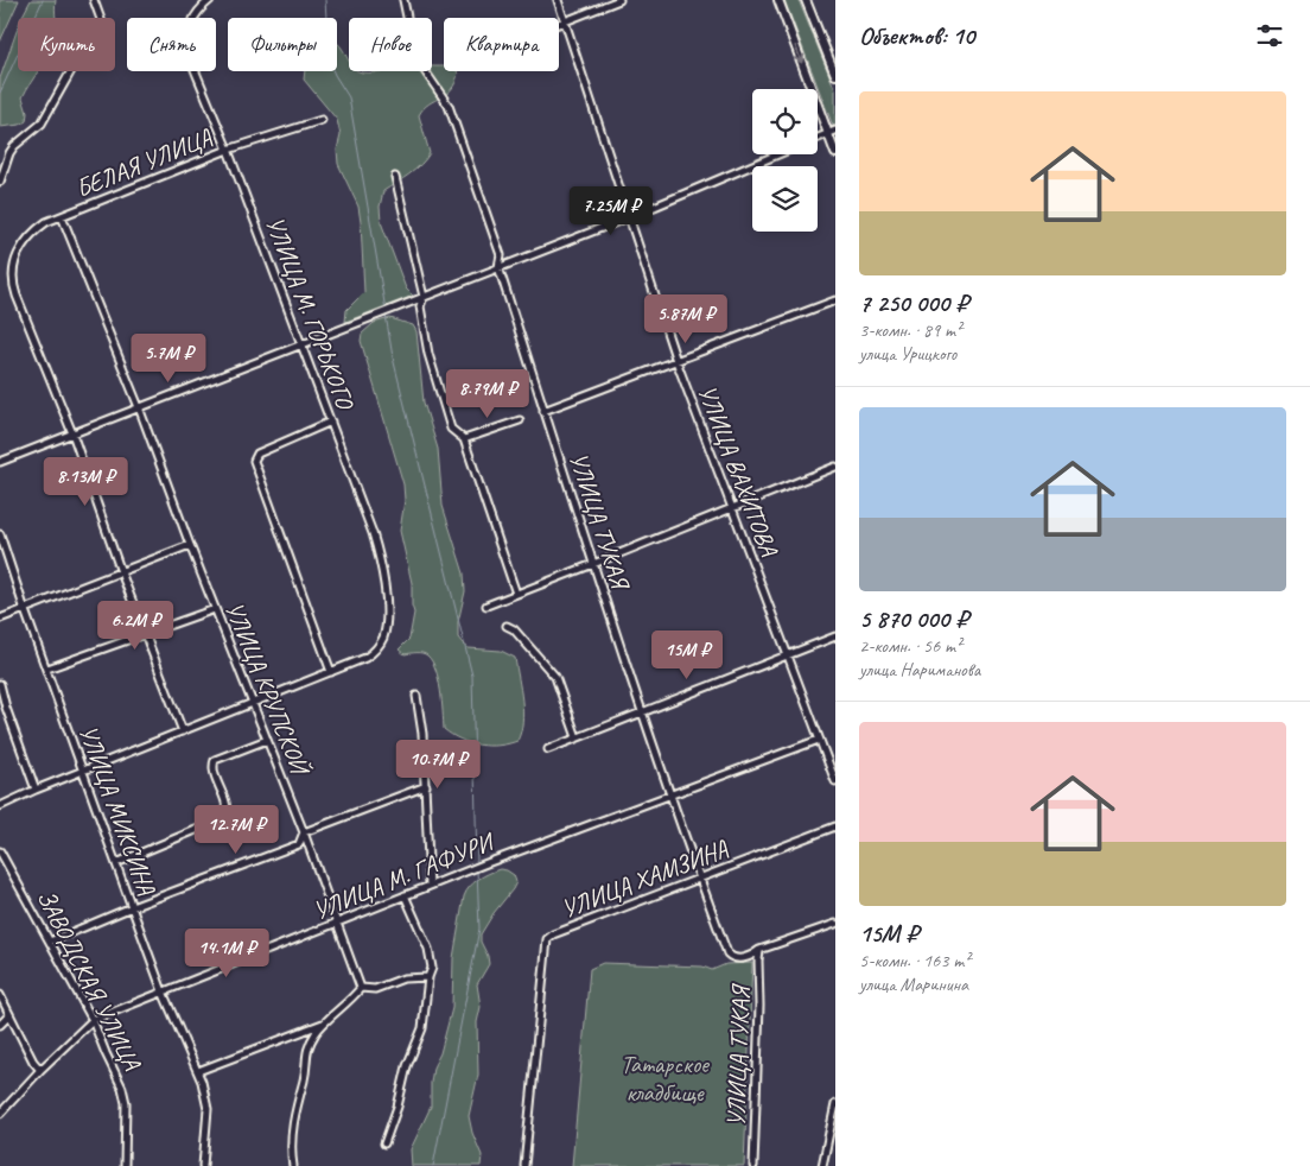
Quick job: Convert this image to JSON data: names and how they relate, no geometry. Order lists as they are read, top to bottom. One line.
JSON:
{"streets":{"street":["БЕЛАЯ УЛИЦА","УЛИЦА М. ГОРЬКОГО","УЛИЦА ВАХИТОВА","УЛИЦА ТУКАЯ","УЛИЦА КРУПСКОЙ","УЛИЦА МИКСИНА","УЛИЦА М. ГАФУРИ","УЛИЦА ХАМЗИНА","ЗАВОДСКАЯ УЛИЦА"]},"crossings":[["БЕЛАЯ УЛИЦА","УЛИЦА М. ГОРЬКОГО"],["БЕЛАЯ УЛИЦА","УЛИЦА КРУПСКОЙ"],["УЛИЦА ВАХИТОВА","УЛИЦА М. ГАФУРИ"],["УЛИЦА ТУКАЯ","УЛИЦА М. ГАФУРИ"],["УЛИЦА ТУКАЯ","УЛИЦА ХАМЗИНА"],["УЛИЦА КРУПСКОЙ","УЛИЦА М. ГАФУРИ"],["УЛИЦА МИКСИНА","УЛИЦА М. ГАФУРИ"],["УЛИЦА М. ГАФУРИ","ЗАВОДСКАЯ УЛИЦА"]],"parks":["Татарское кладбище"],"page":{"heading":"Объектов: 10","chip":["Купить","Снять","Фильтры","Новое","Квартира"],"list":[{"name":"7 250 000 ₽","note":"3-комн. · 89 m² · улица Урицкого"},{"name":"5 870 000 ₽","note":"2-комн. · 56 m² · улица Нариманова"},{"name":"15M ₽","note":"5-комн. · 163 m² · улица Маринина"}],"price":["7.25M ₽","5.87M ₽","5.7M ₽","8.79M ₽","8.13M ₽","6.2M ₽","15M ₽","10.7M ₽","12.7M ₽","14.1M ₽"]}}
